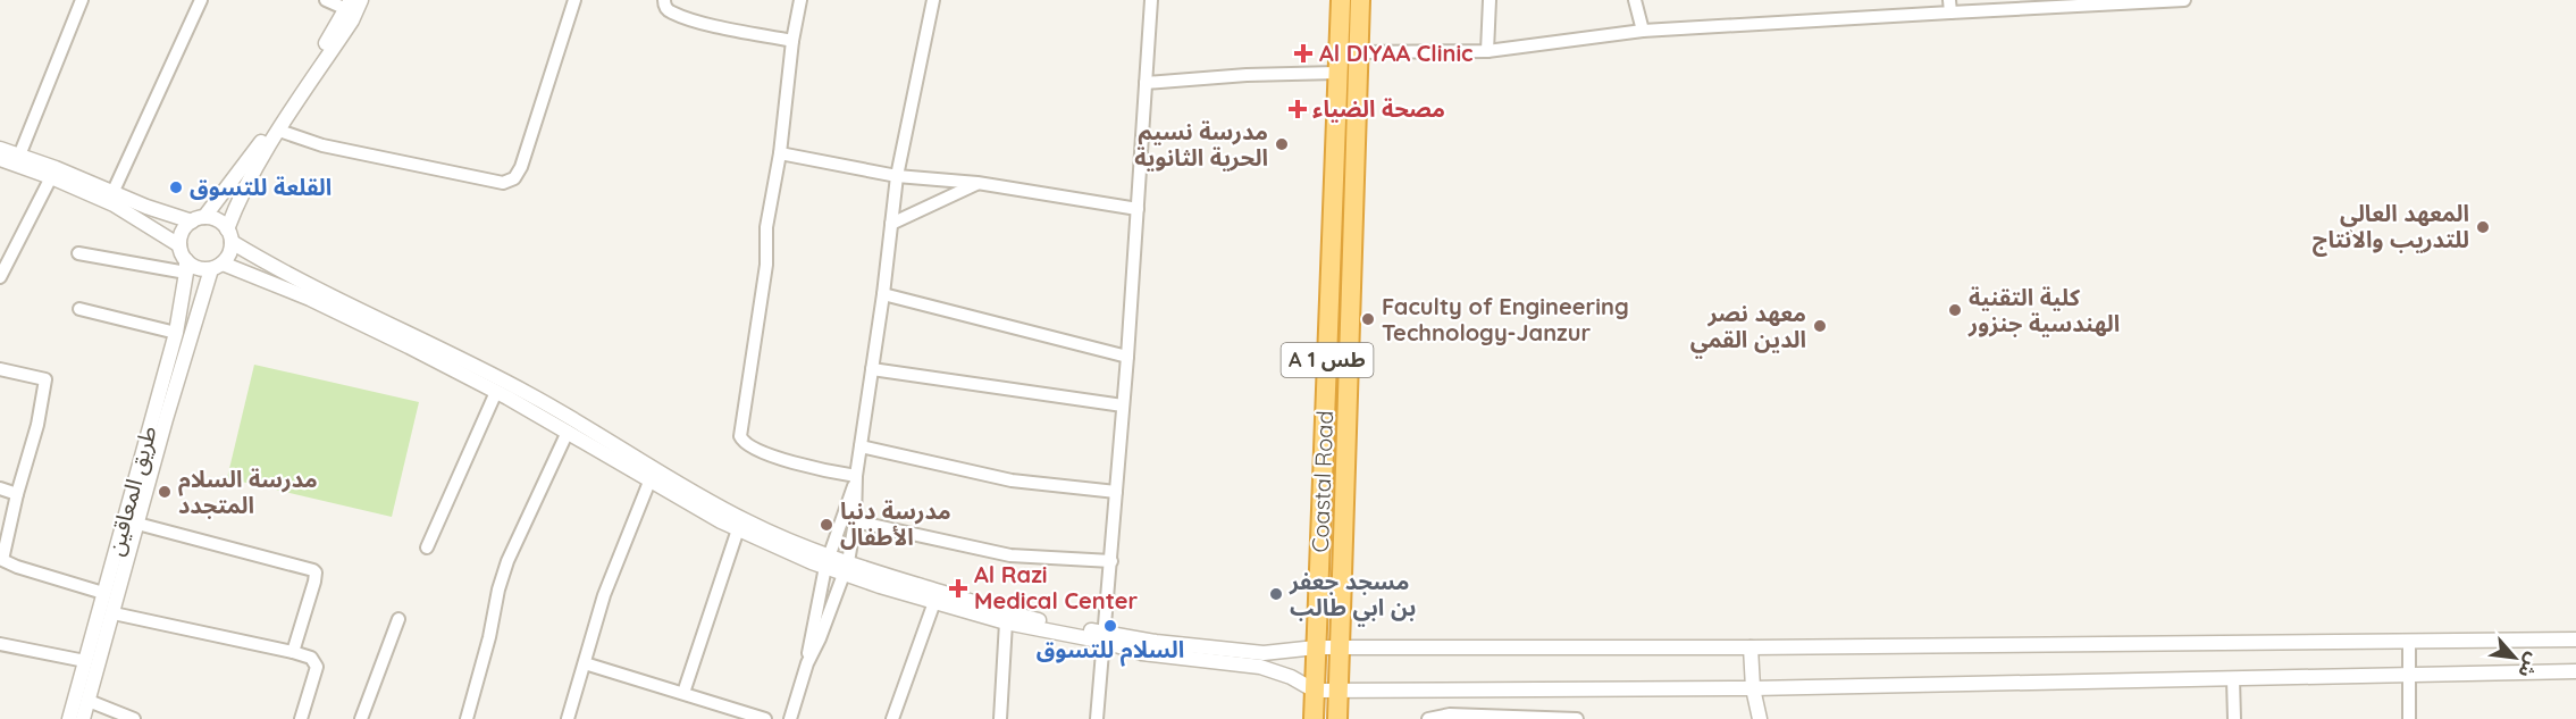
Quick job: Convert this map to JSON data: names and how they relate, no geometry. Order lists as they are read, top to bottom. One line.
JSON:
{"streets":{"highway":["A 1 طس","Coastal Road"],"street":["طريق المعاقين"]},"places":{"health":["Al DIYAA Clinic","مصحة الضياء","Al Razi Medical Center"],"other":["مدرسة نسيم الحرية الثانوية","القلعة للتسوق","المعهد العالي للتدريب والانتاج","كلية التقنية الهندسية جنزور","Faculty of Engineering Technology-Janzur","معهد نصر الدين القمي","مدرسة السلام المتجدد","مدرسة دنيا الأطفال","مسجد جعفر بن ابي طالب","السلام للتسوق"]},"north":"bottom right"}
